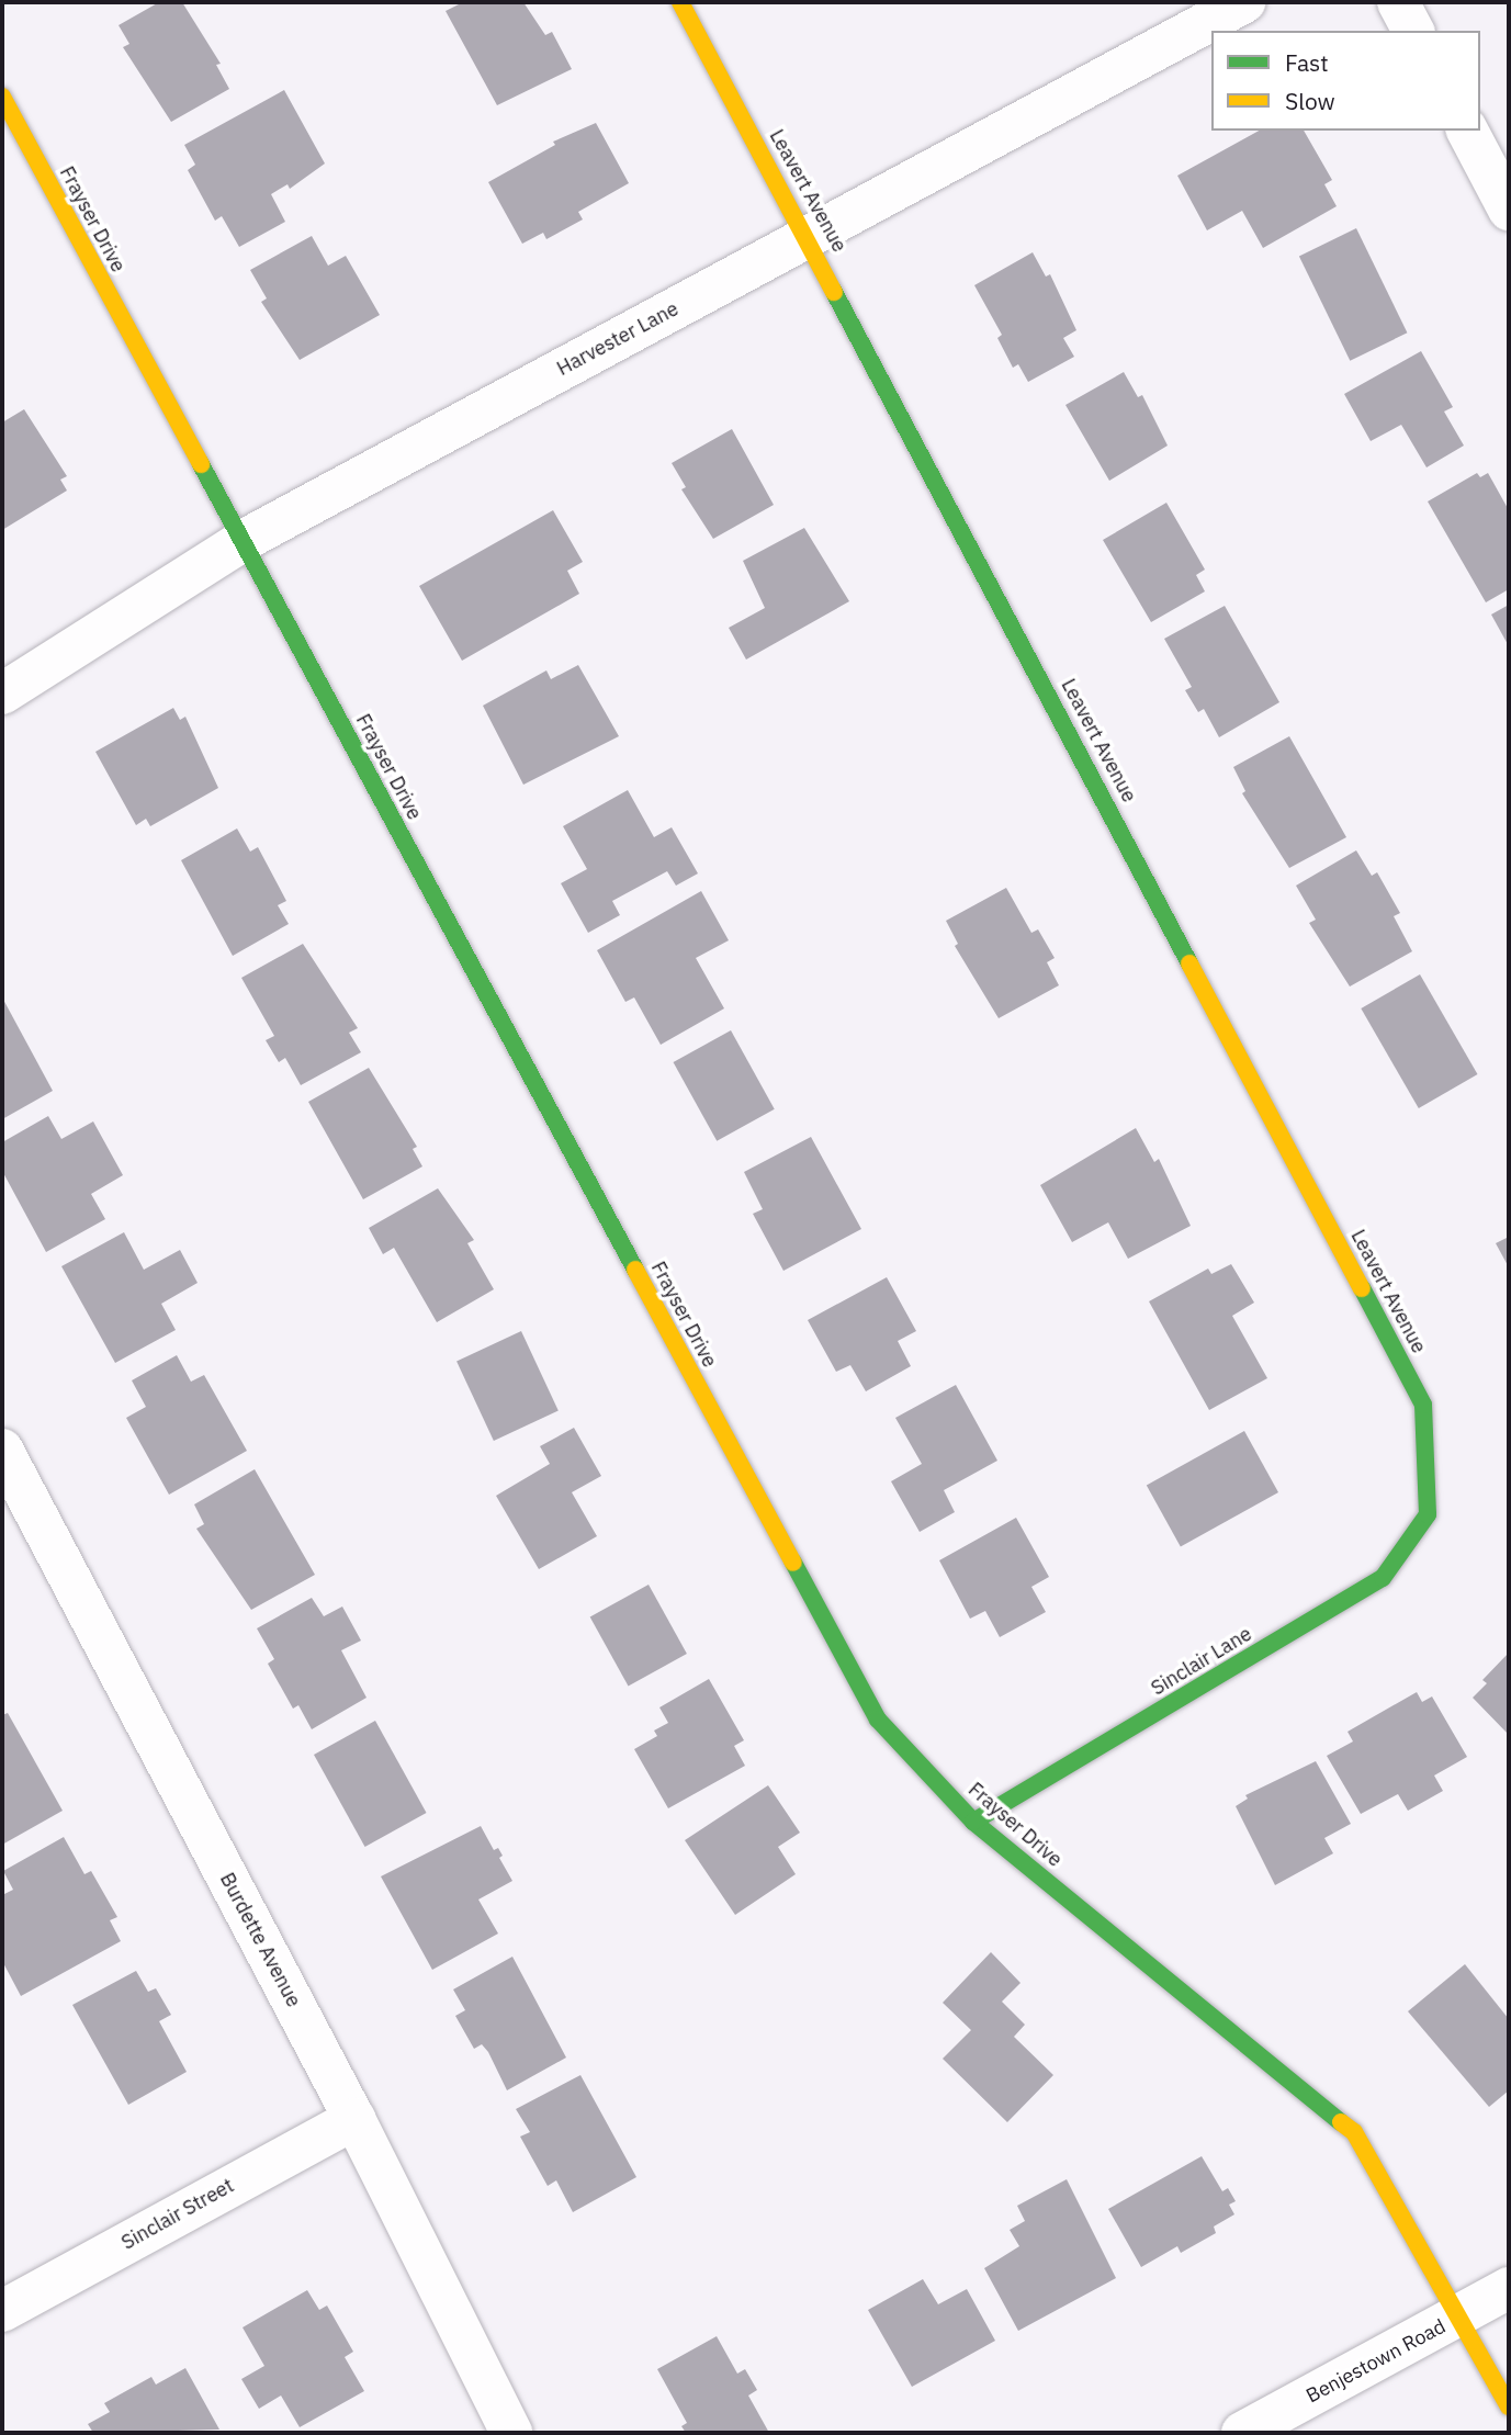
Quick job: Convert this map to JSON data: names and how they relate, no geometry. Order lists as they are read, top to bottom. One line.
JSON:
{"streets":{"street":["Leavert Avenue","Frayser Drive","Harvester Lane","Sinclair Lane","Burdette Avenue","Sinclair Street","Benjestown Road"]},"crossings":[["Leavert Avenue","Harvester Lane"],["Leavert Avenue","Sinclair Lane"],["Frayser Drive","Harvester Lane"],["Frayser Drive","Sinclair Lane"],["Frayser Drive","Benjestown Road"],["Burdette Avenue","Sinclair Street"]],"legend":["Fast","Slow"]}
